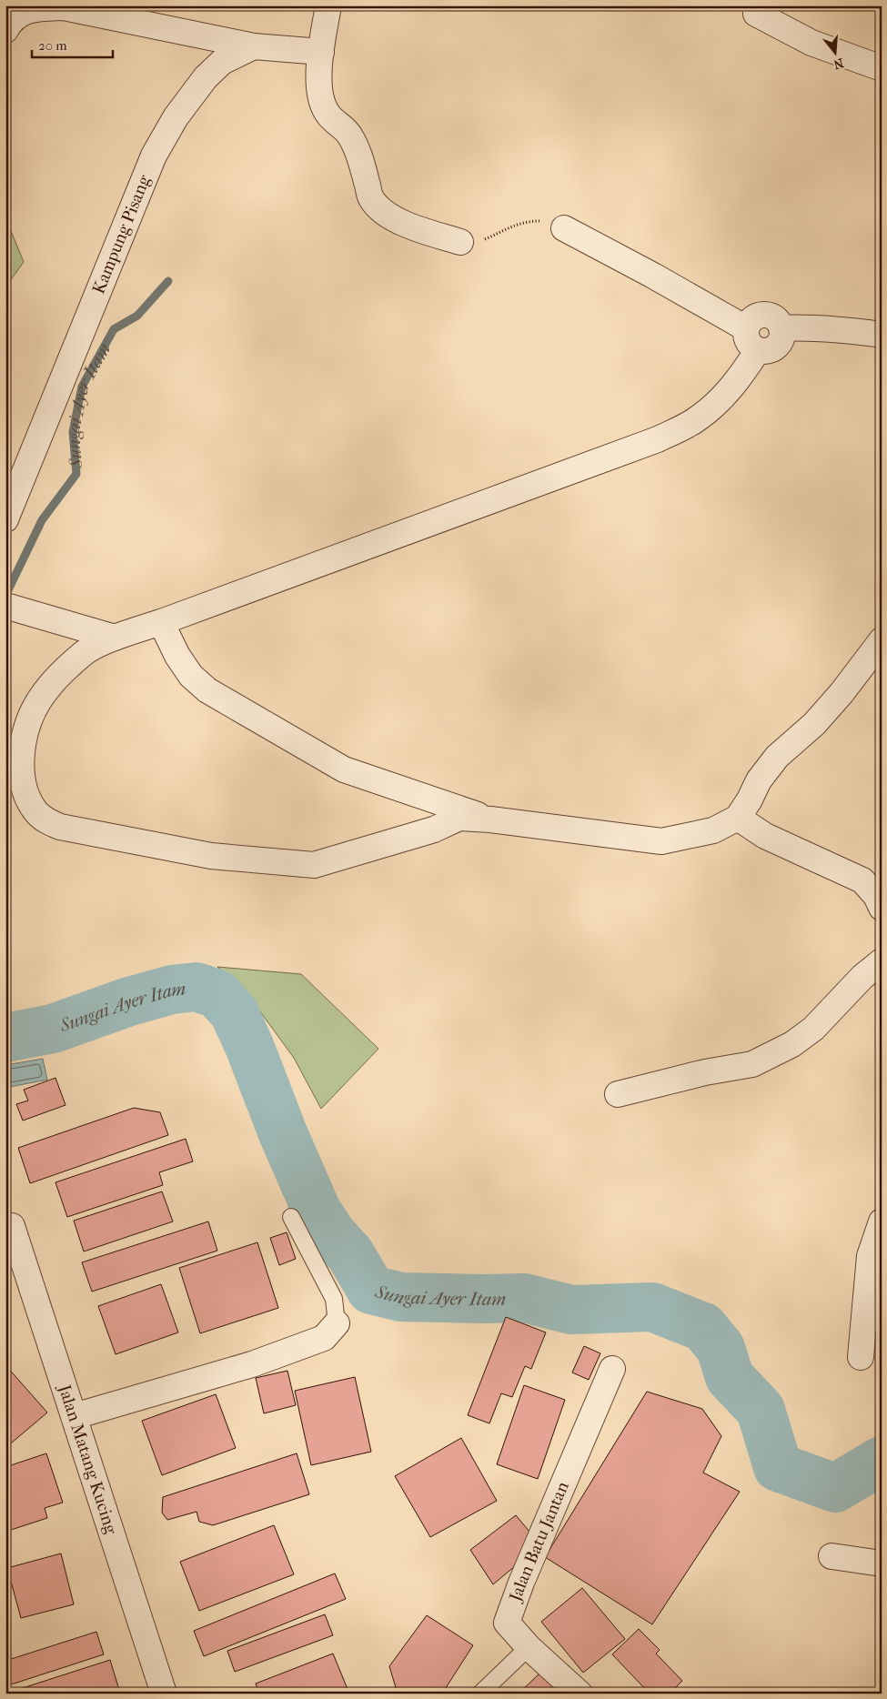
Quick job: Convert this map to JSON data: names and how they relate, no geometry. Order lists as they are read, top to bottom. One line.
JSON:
{"streets":{"street":["Kampung Pisang","Jalan Matang Kucing","Jalan Batu Jantan"]},"water":["Sungai Ayer Itam"],"scale_bar":"20 m","north":"bottom"}
